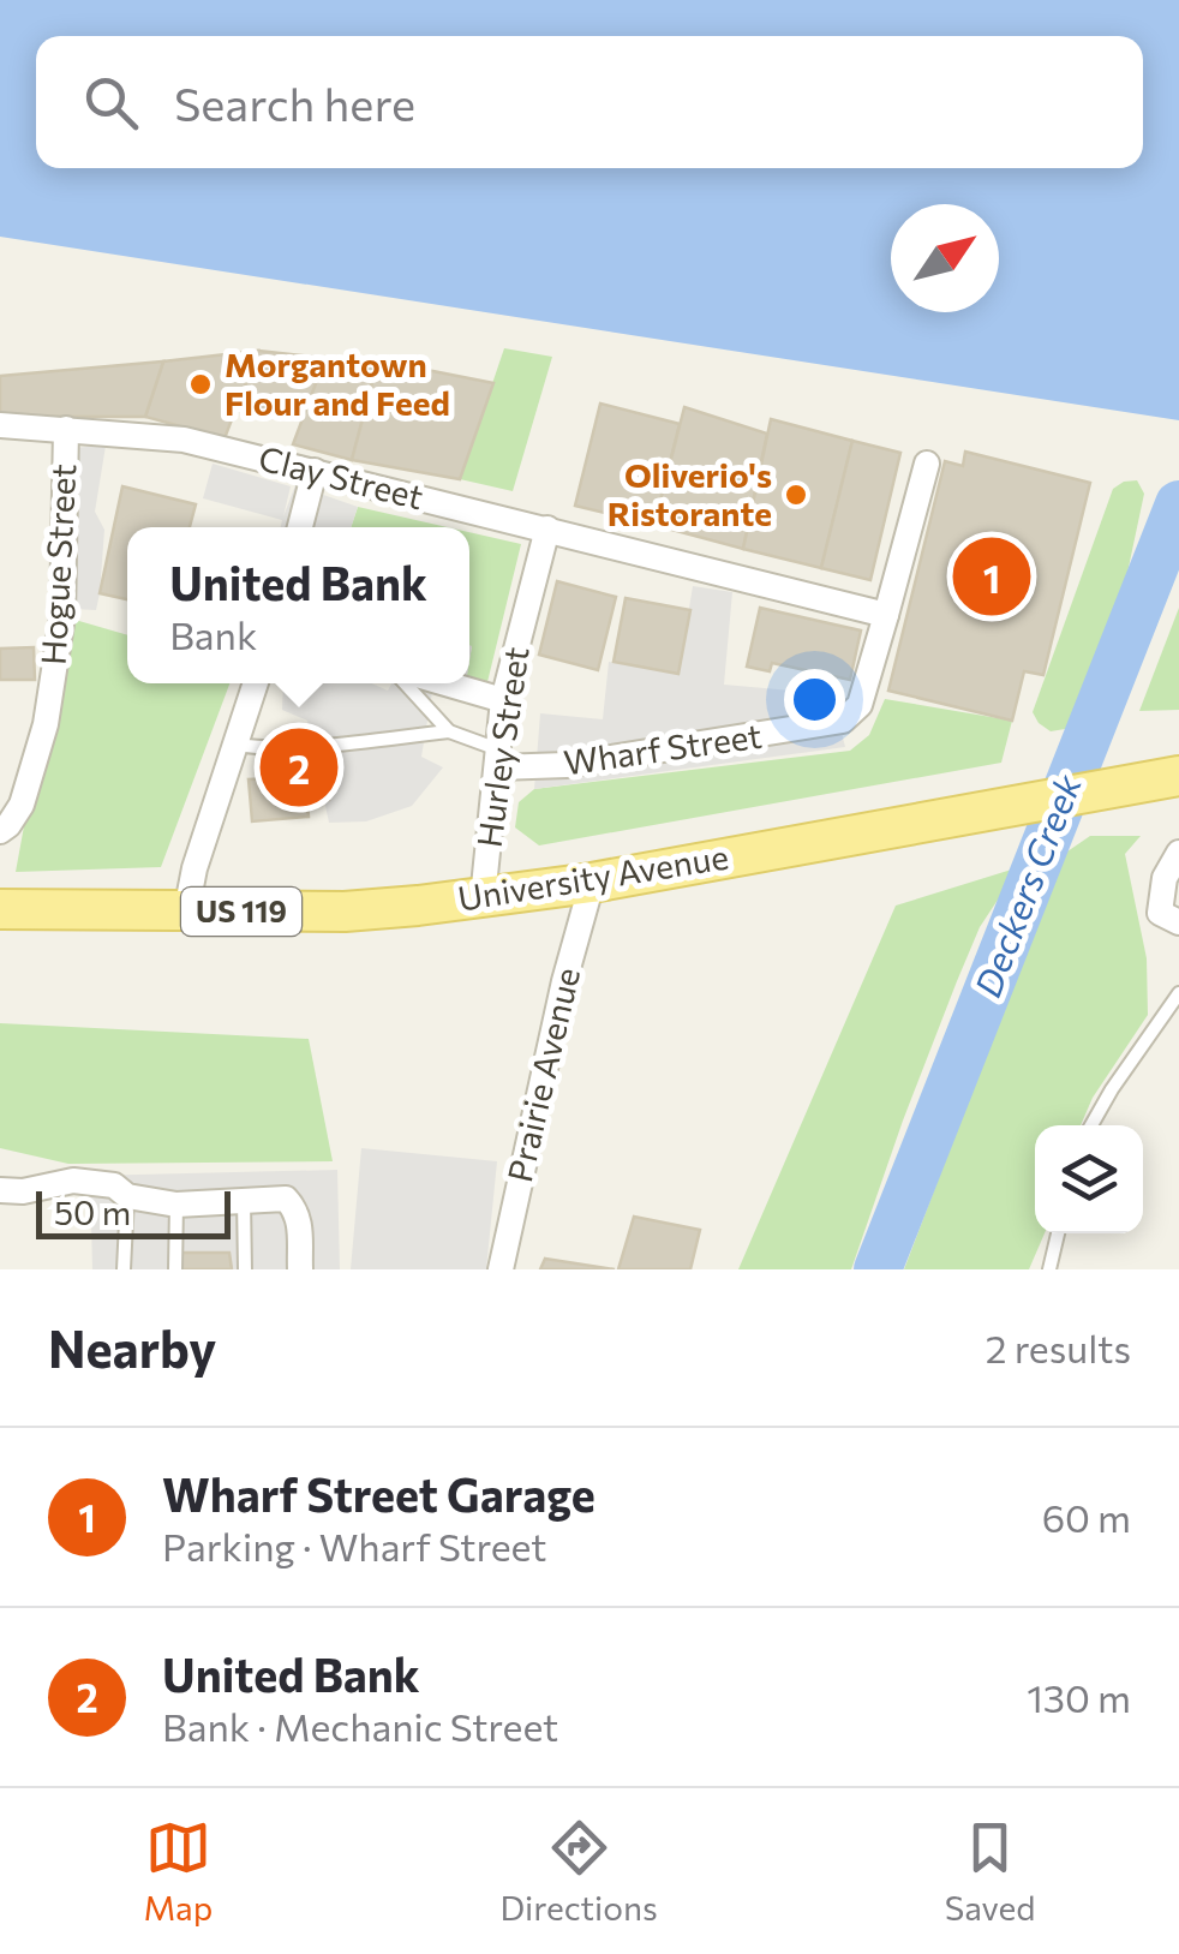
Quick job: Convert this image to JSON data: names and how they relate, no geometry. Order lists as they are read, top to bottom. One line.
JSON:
{"streets":{"main road":["University Avenue","US 119"],"street":["Clay Street","Hogue Street","Hurley Street","Wharf Street","Prairie Avenue"]},"crossings":[["Clay Street","Hogue Street"],["Clay Street","Hurley Street"],["Clay Street","Wharf Street"],["Hurley Street","Wharf Street"],["Hurley Street","University Avenue"],["University Avenue","Prairie Avenue"]],"water":["Deckers Creek"],"places":["Morgantown Flour and Feed","Oliverio's Ristorante"],"scale_bar":"50 m","north":"top right","page":{"search":"Search here","popup":["United Bank","Bank"],"pins":["1","2"],"scale":"50 m","heading":["Nearby","2 results"],"list":[{"mark":"1","name":"Wharf Street Garage","note":"Parking · Wharf Street","value":"60 m"},{"mark":"2","name":"United Bank","note":"Bank · Mechanic Street","value":"130 m"}],"nav":["Map","Directions","Saved"]}}
